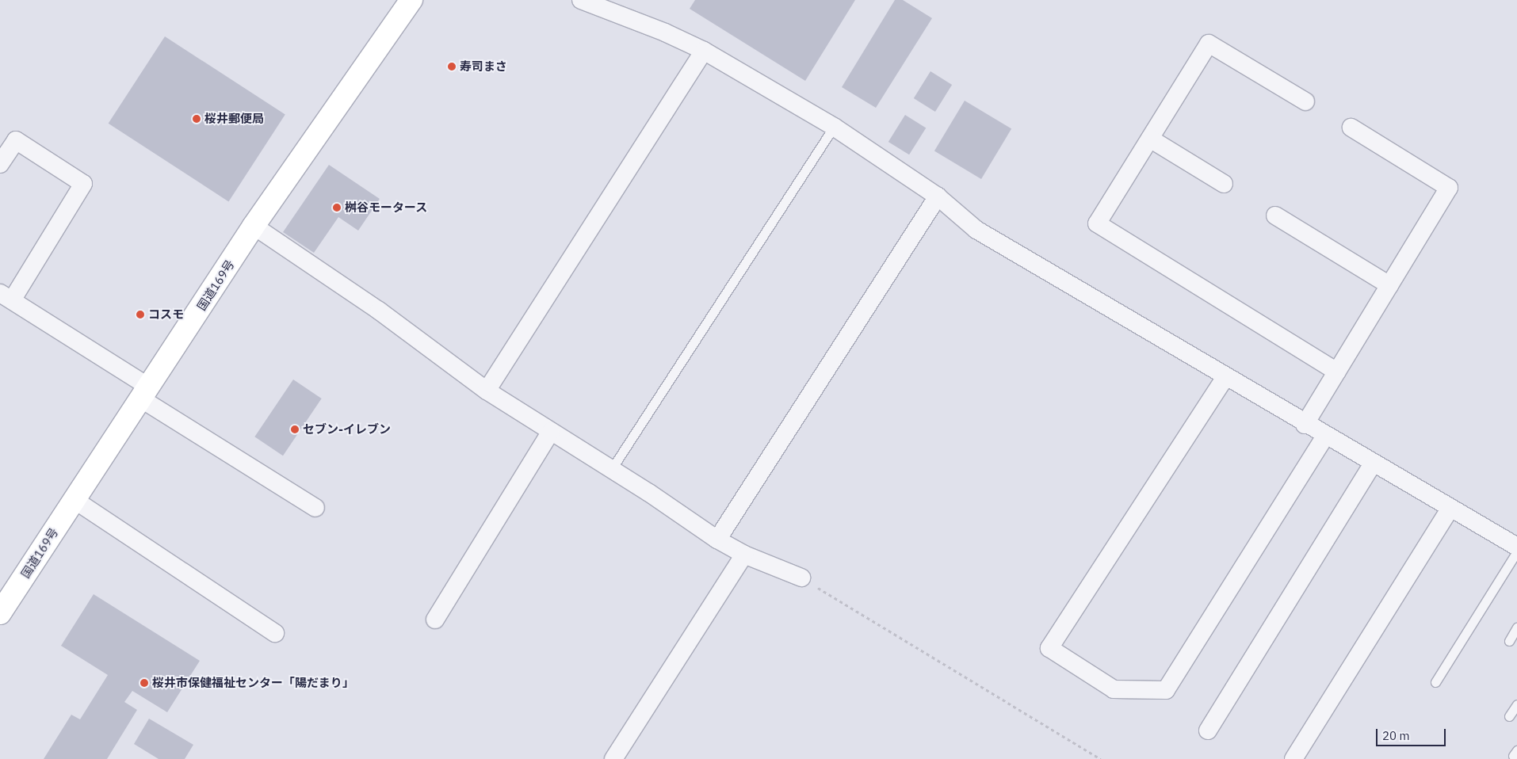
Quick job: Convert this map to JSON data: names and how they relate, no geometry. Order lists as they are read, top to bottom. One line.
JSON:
{"streets":{"highway":["国道169号"]},"places":["寿司まさ","桜井郵便局","桝谷モータース","コスモ","セブン-イレブン","桜井市保健福祉センター「陽だまり」"],"scale_bar":"20 m"}
